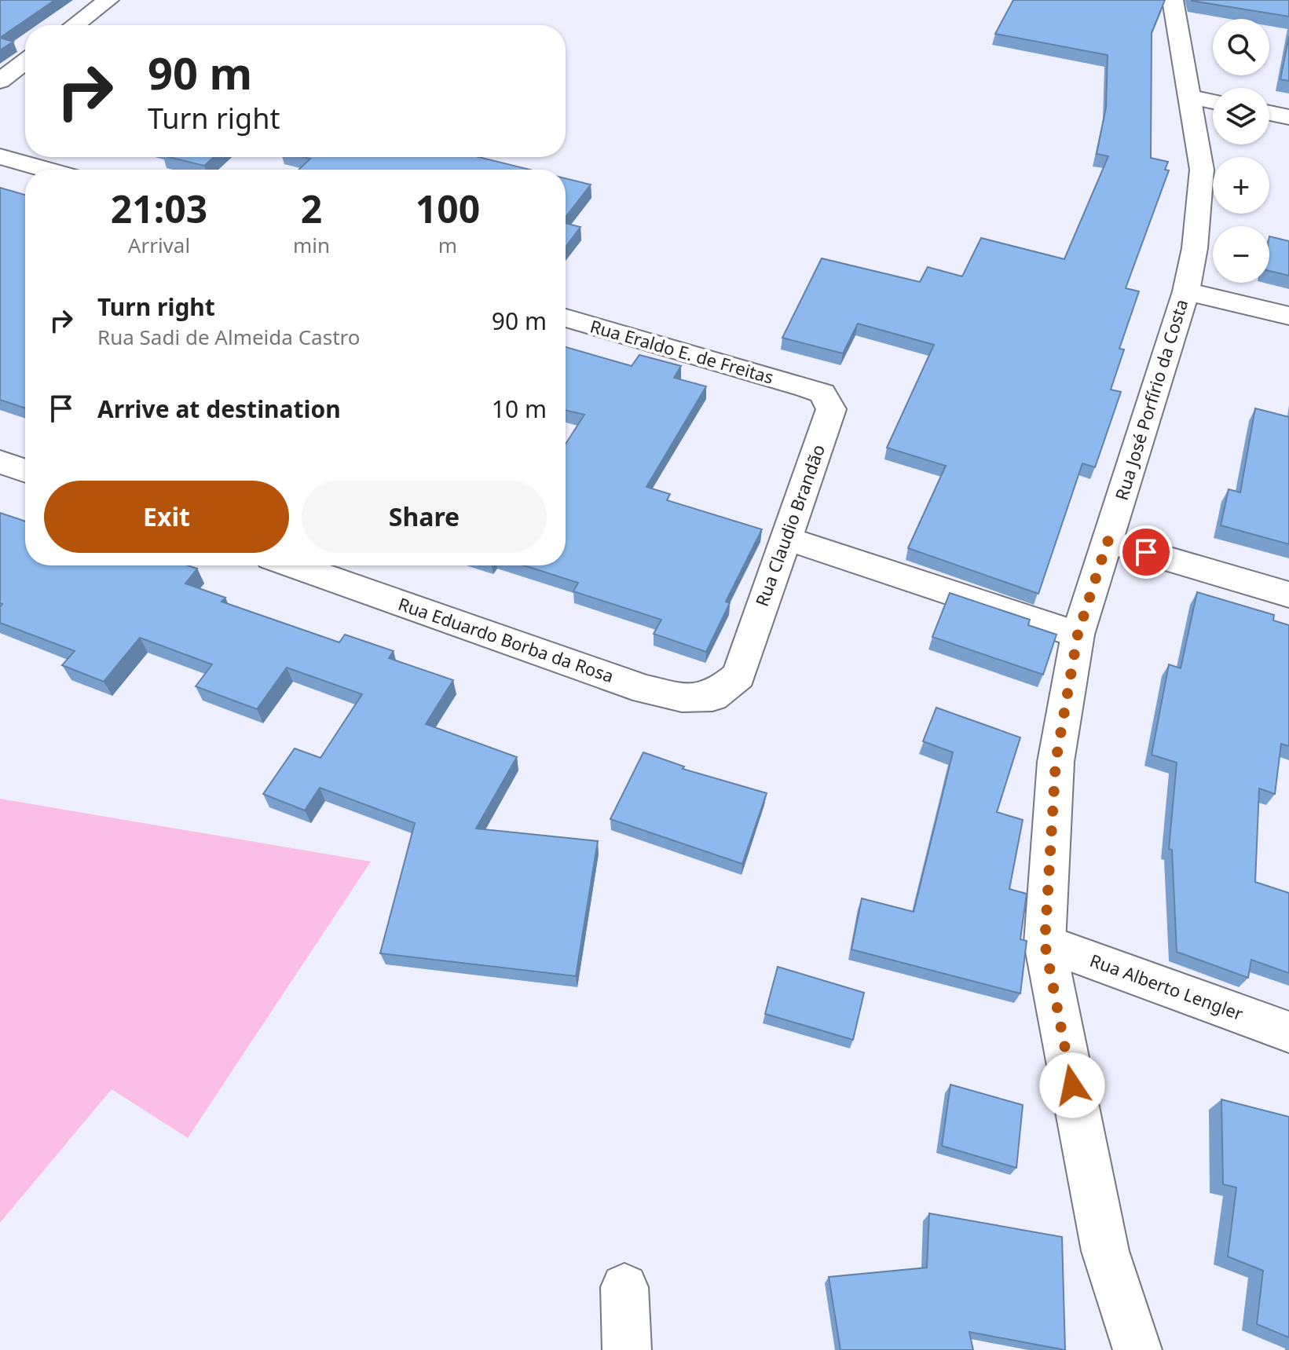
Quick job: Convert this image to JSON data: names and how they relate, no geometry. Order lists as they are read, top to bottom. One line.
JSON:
{"streets":{"street":["Rua Eraldo E. de Freitas","Rua José Porfírio da Costa","Rua Claudio Brandão","Rua Eduardo Borba da Rosa","Rua Alberto Lengler"]},"crossings":[["Rua Eraldo E. de Freitas","Rua Claudio Brandão"],["Rua José Porfírio da Costa","Rua Alberto Lengler"],["Rua Claudio Brandão","Rua Eduardo Borba da Rosa"]],"page":{"map_buttons":["+","−"],"turn":["90 m","Turn right"],"eta":["21:03","Arrival","2","min","100","m"],"list":[{"name":"Turn right","note":"Rua Sadi de Almeida Castro","value":"90 m"},{"name":"Arrive at destination","value":"10 m"}],"buttons":["Exit","Share"]}}
